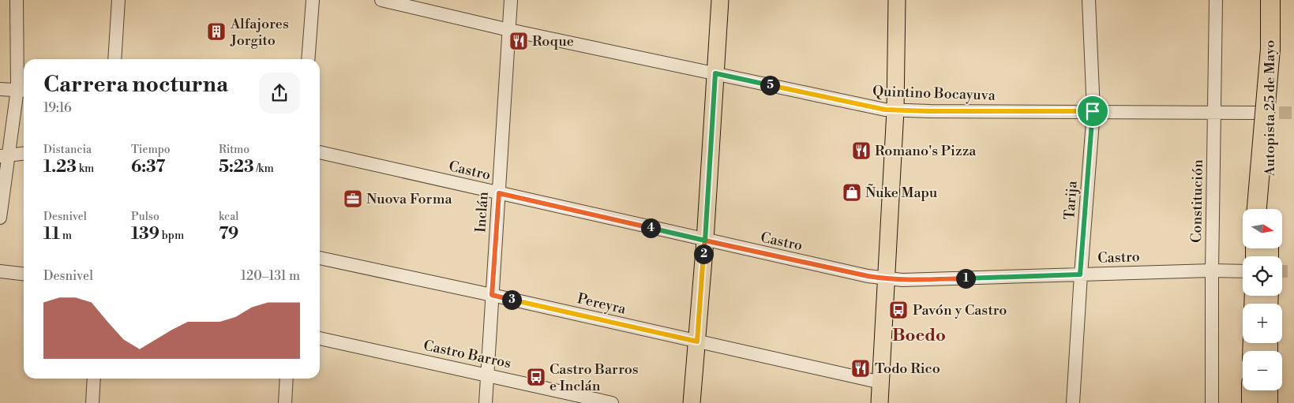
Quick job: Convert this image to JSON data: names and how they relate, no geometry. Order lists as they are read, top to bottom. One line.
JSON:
{"streets":{"highway":["Autopista 25 de Mayo"],"street":["Quintino Bocayuva","Castro","Tarija","Constitución","Inclán","Pereyra","Castro Barros"]},"crossings":[["Quintino Bocayuva","Tarija"],["Quintino Bocayuva","Constitución"],["Quintino Bocayuva","Inclán"],["Castro","Tarija"],["Castro","Constitución"],["Castro","Inclán"],["Inclán","Pereyra"],["Inclán","Castro Barros"]],"districts":["Boedo"],"places":{"building":["Alfajores Jorgito"],"restaurant":["Roque","Romano's Pizza","Todo Rico"],"shop":["Ñuke Mapu"],"office":["Nuova Forma"],"bus stop":["Pavón y Castro","Castro Barros e Inclán"]},"north":"right","page":{"heading":["Carrera nocturna","19:16"],"pins":["5","4","2","1","3"],"stats":[["Distancia","1.23 km"],["Tiempo","6:37"],["Ritmo","5:23 /km"],["Desnivel","11 m"],["Pulso","139 bpm"],["kcal","79"]],"map_buttons":["+","−"],"chart":["Desnivel","120–131 m"]}}
